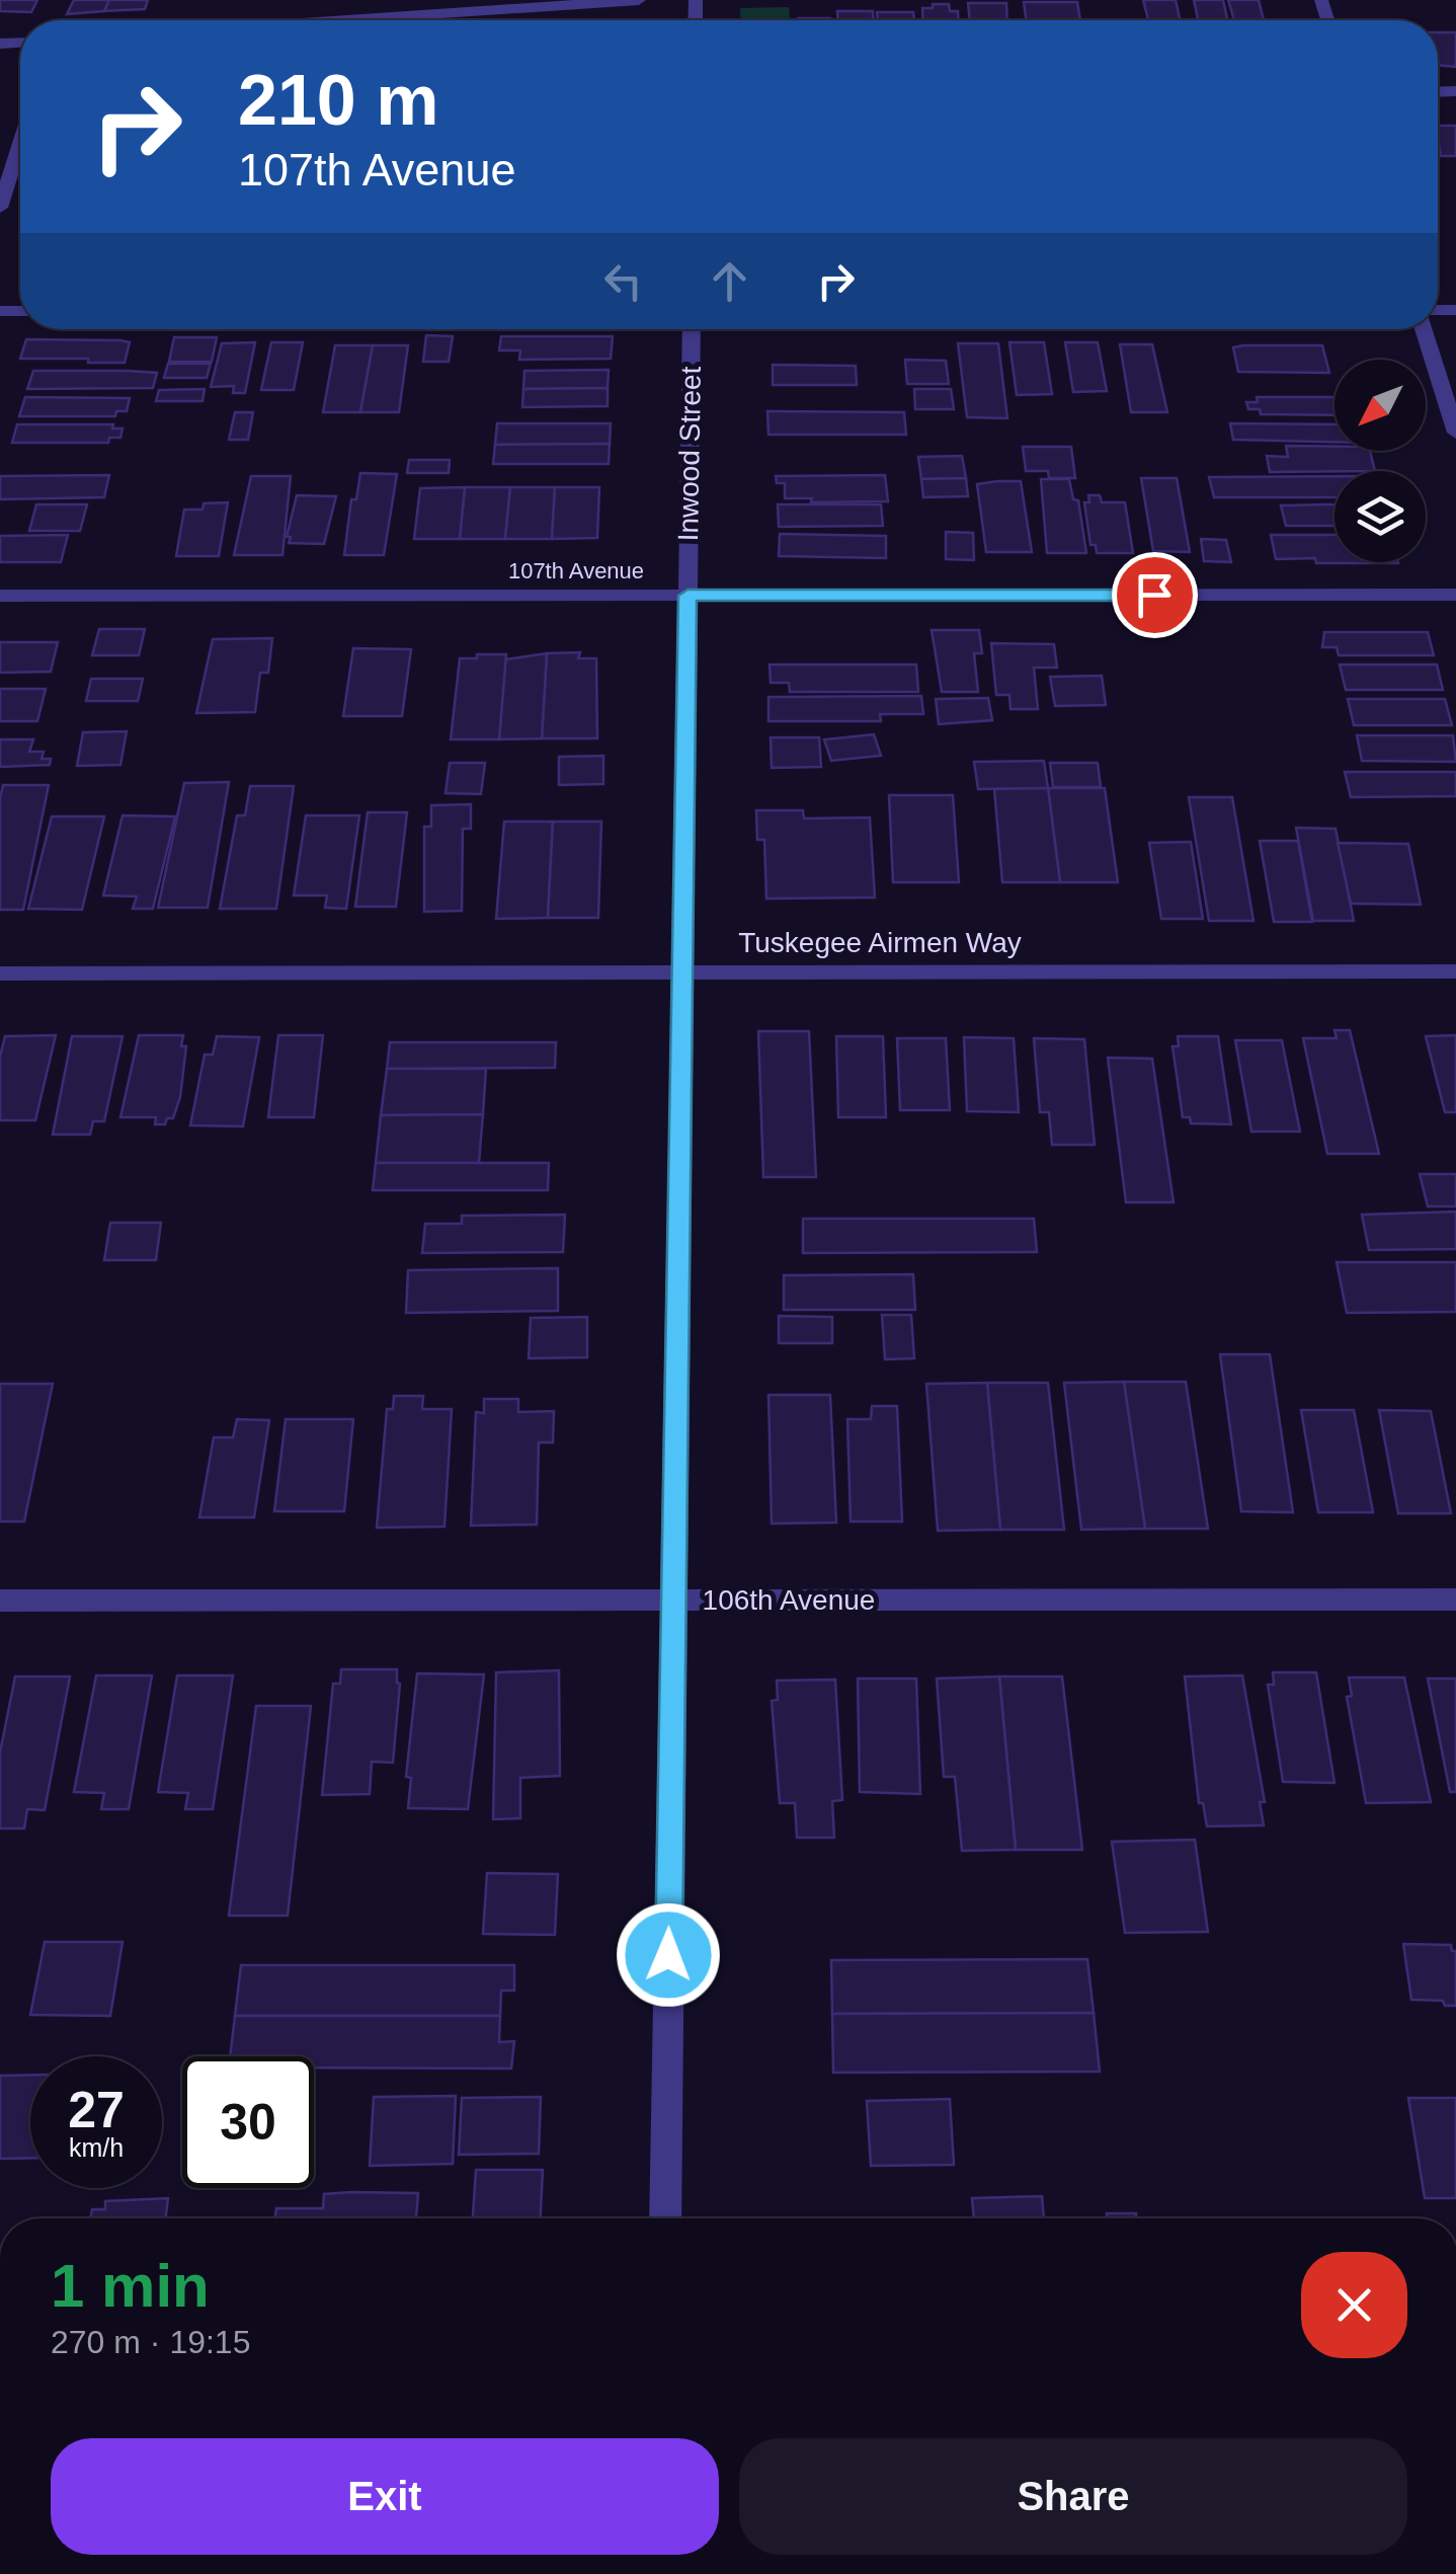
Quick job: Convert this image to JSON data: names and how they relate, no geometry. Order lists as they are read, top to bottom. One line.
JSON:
{"streets":{"street":["Inwood Street","107th Avenue","Tuskegee Airmen Way","106th Avenue"]},"crossings":[["Inwood Street","107th Avenue"],["Inwood Street","Tuskegee Airmen Way"],["Inwood Street","106th Avenue"]],"north":"bottom left","page":{"turn":["210 m","107th Avenue"],"speed":"27 km/h","limit":"30","heading":["1 min","270 m · 19:15"],"buttons":["Exit","Share"]}}
